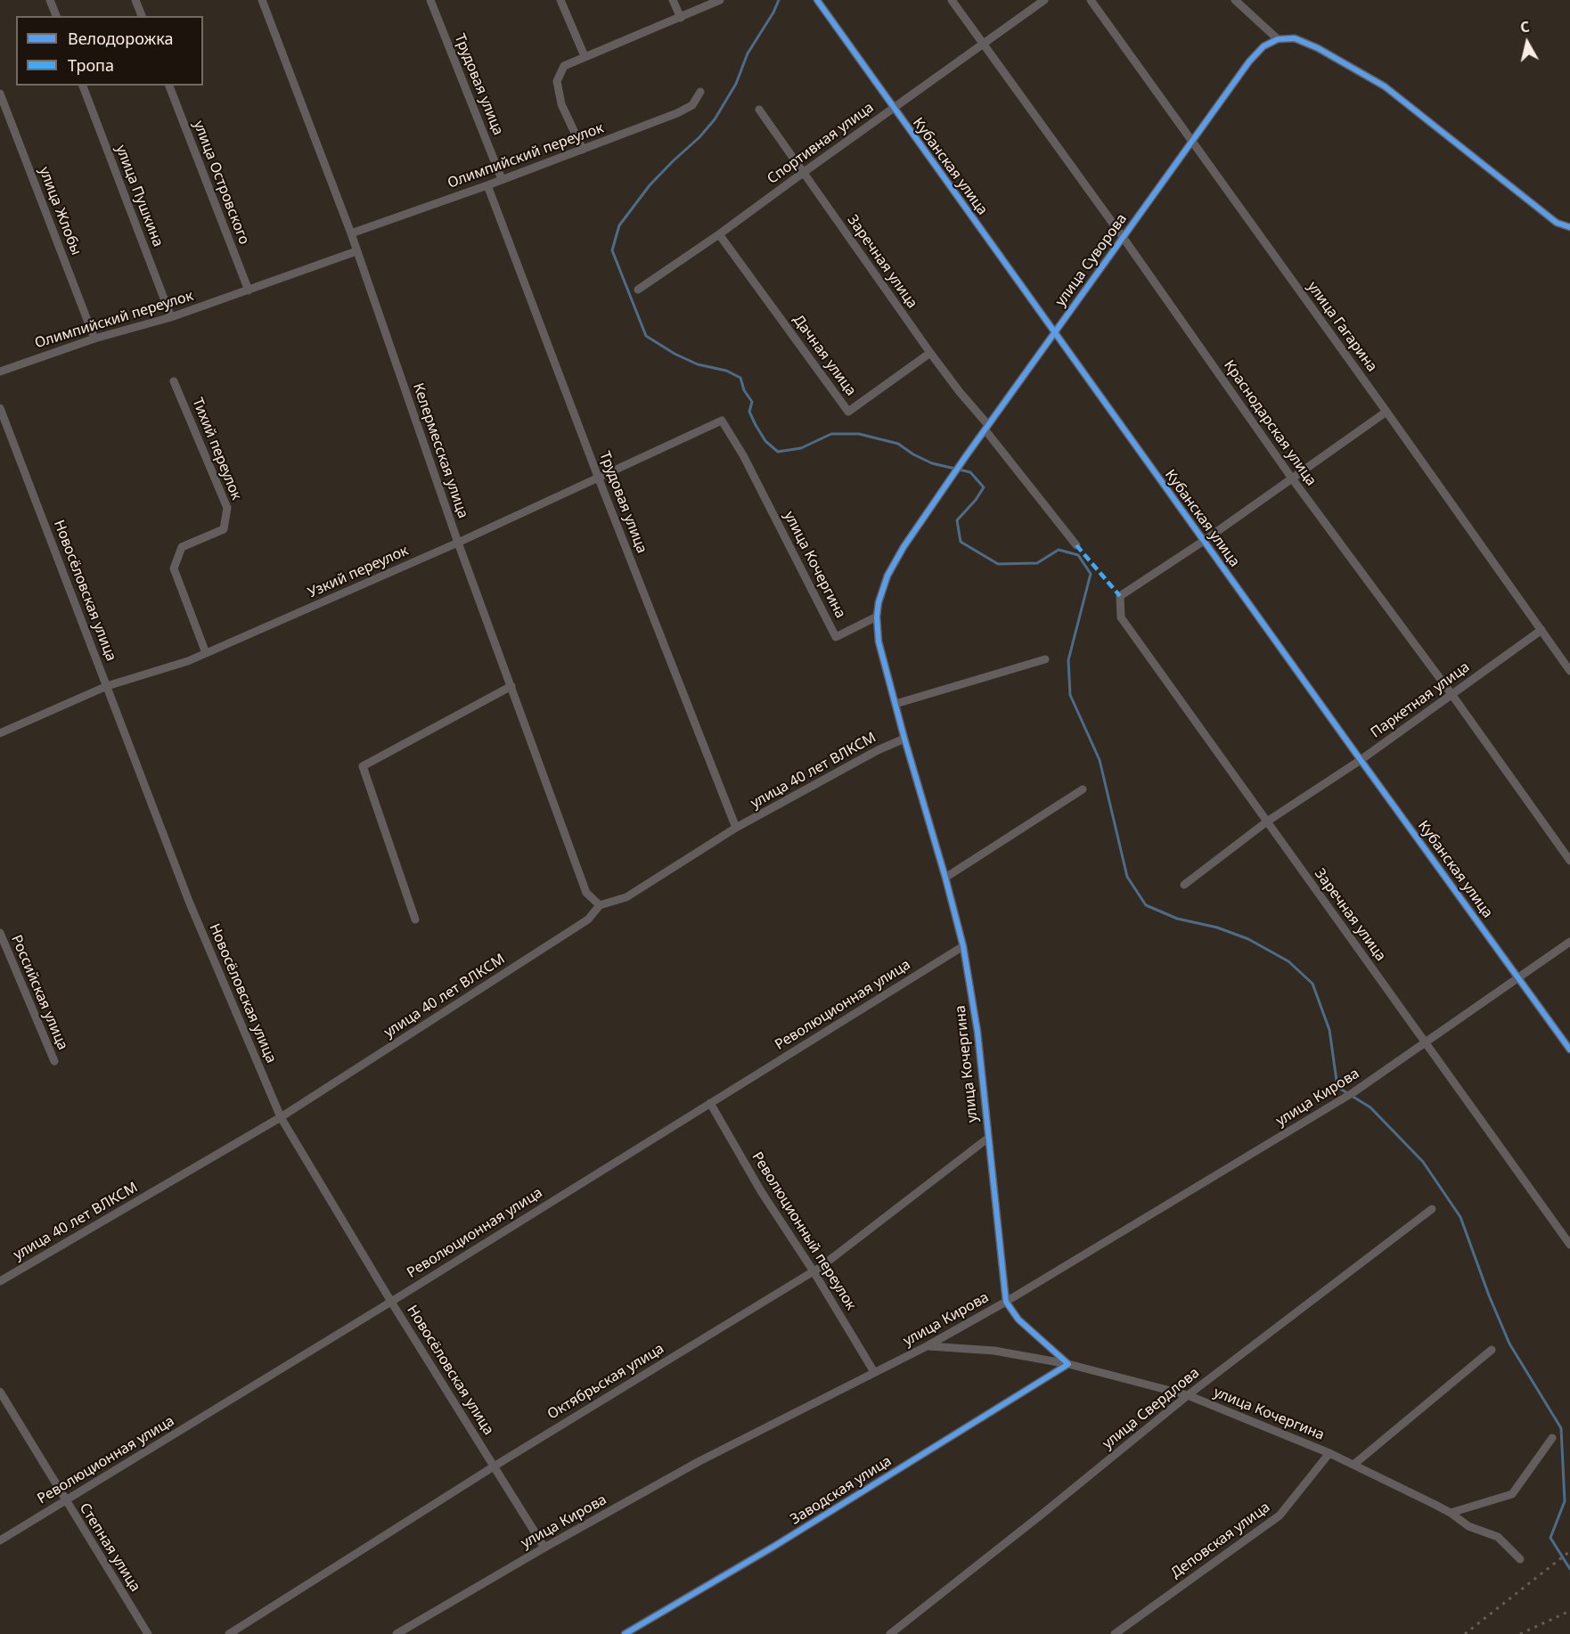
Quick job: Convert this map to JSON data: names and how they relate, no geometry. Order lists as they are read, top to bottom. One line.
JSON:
{"streets":{"street":["Трудовая улица","Спортивная улица","Олимпийский переулок","Кубанская улица","улица Островского","улица Пушкина","улица Жлобы","улица Суворова","Заречная улица","улица Гагарина","Дачная улица","Краснодарская улица","Тихий переулок","Келермесская улица","улица Кочергина","Узкий переулок","Новосёловская улица","Паркетная улица","улица 40 лет ВЛКСМ","Российская улица","Революционная улица","улица Кирова","Революционный переулок","Октябрьская улица","улица Свердлова","Заводская улица","Деповская улица","Степная улица"]},"crossings":[["Трудовая улица","Олимпийский переулок"],["Трудовая улица","Узкий переулок"],["Трудовая улица","улица 40 лет ВЛКСМ"],["Спортивная улица","Кубанская улица"],["Спортивная улица","Заречная улица"],["Спортивная улица","Дачная улица"],["Спортивная улица","Краснодарская улица"],["Олимпийский переулок","улица Островского"],["Олимпийский переулок","улица Пушкина"],["Олимпийский переулок","улица Жлобы"],["Олимпийский переулок","Келермесская улица"],["Кубанская улица","улица Суворова"],["Кубанская улица","Заречная улица"],["Кубанская улица","Паркетная улица"],["Кубанская улица","улица Кирова"],["улица Суворова","Заречная улица"],["улица Суворова","улица Гагарина"],["улица Суворова","Краснодарская улица"],["улица Суворова","улица Кочергина"],["Заречная улица","Дачная улица"],["Заречная улица","Паркетная улица"],["Заречная улица","улица Кирова"],["улица Гагарина","Паркетная улица"],["Краснодарская улица","Паркетная улица"],["Тихий переулок","Узкий переулок"],["Келермесская улица","Узкий переулок"],["Келермесская улица","улица 40 лет ВЛКСМ"],["улица Кочергина","Узкий переулок"],["улица Кочергина","улица 40 лет ВЛКСМ"],["улица Кочергина","Революционная улица"],["улица Кочергина","улица Кирова"],["улица Кочергина","Октябрьская улица"],["улица Кочергина","улица Свердлова"],["улица Кочергина","Заводская улица"],["улица Кочергина","Деповская улица"],["Узкий переулок","Новосёловская улица"],["Новосёловская улица","улица 40 лет ВЛКСМ"],["Новосёловская улица","Революционная улица"],["Новосёловская улица","улица Кирова"],["Новосёловская улица","Октябрьская улица"],["Революционная улица","Революционный переулок"],["Революционная улица","Степная улица"],["улица Кирова","Революционный переулок"],["Революционный переулок","Октябрьская улица"]],"legend":["Велодорожка","Тропа"],"north":"top"}
